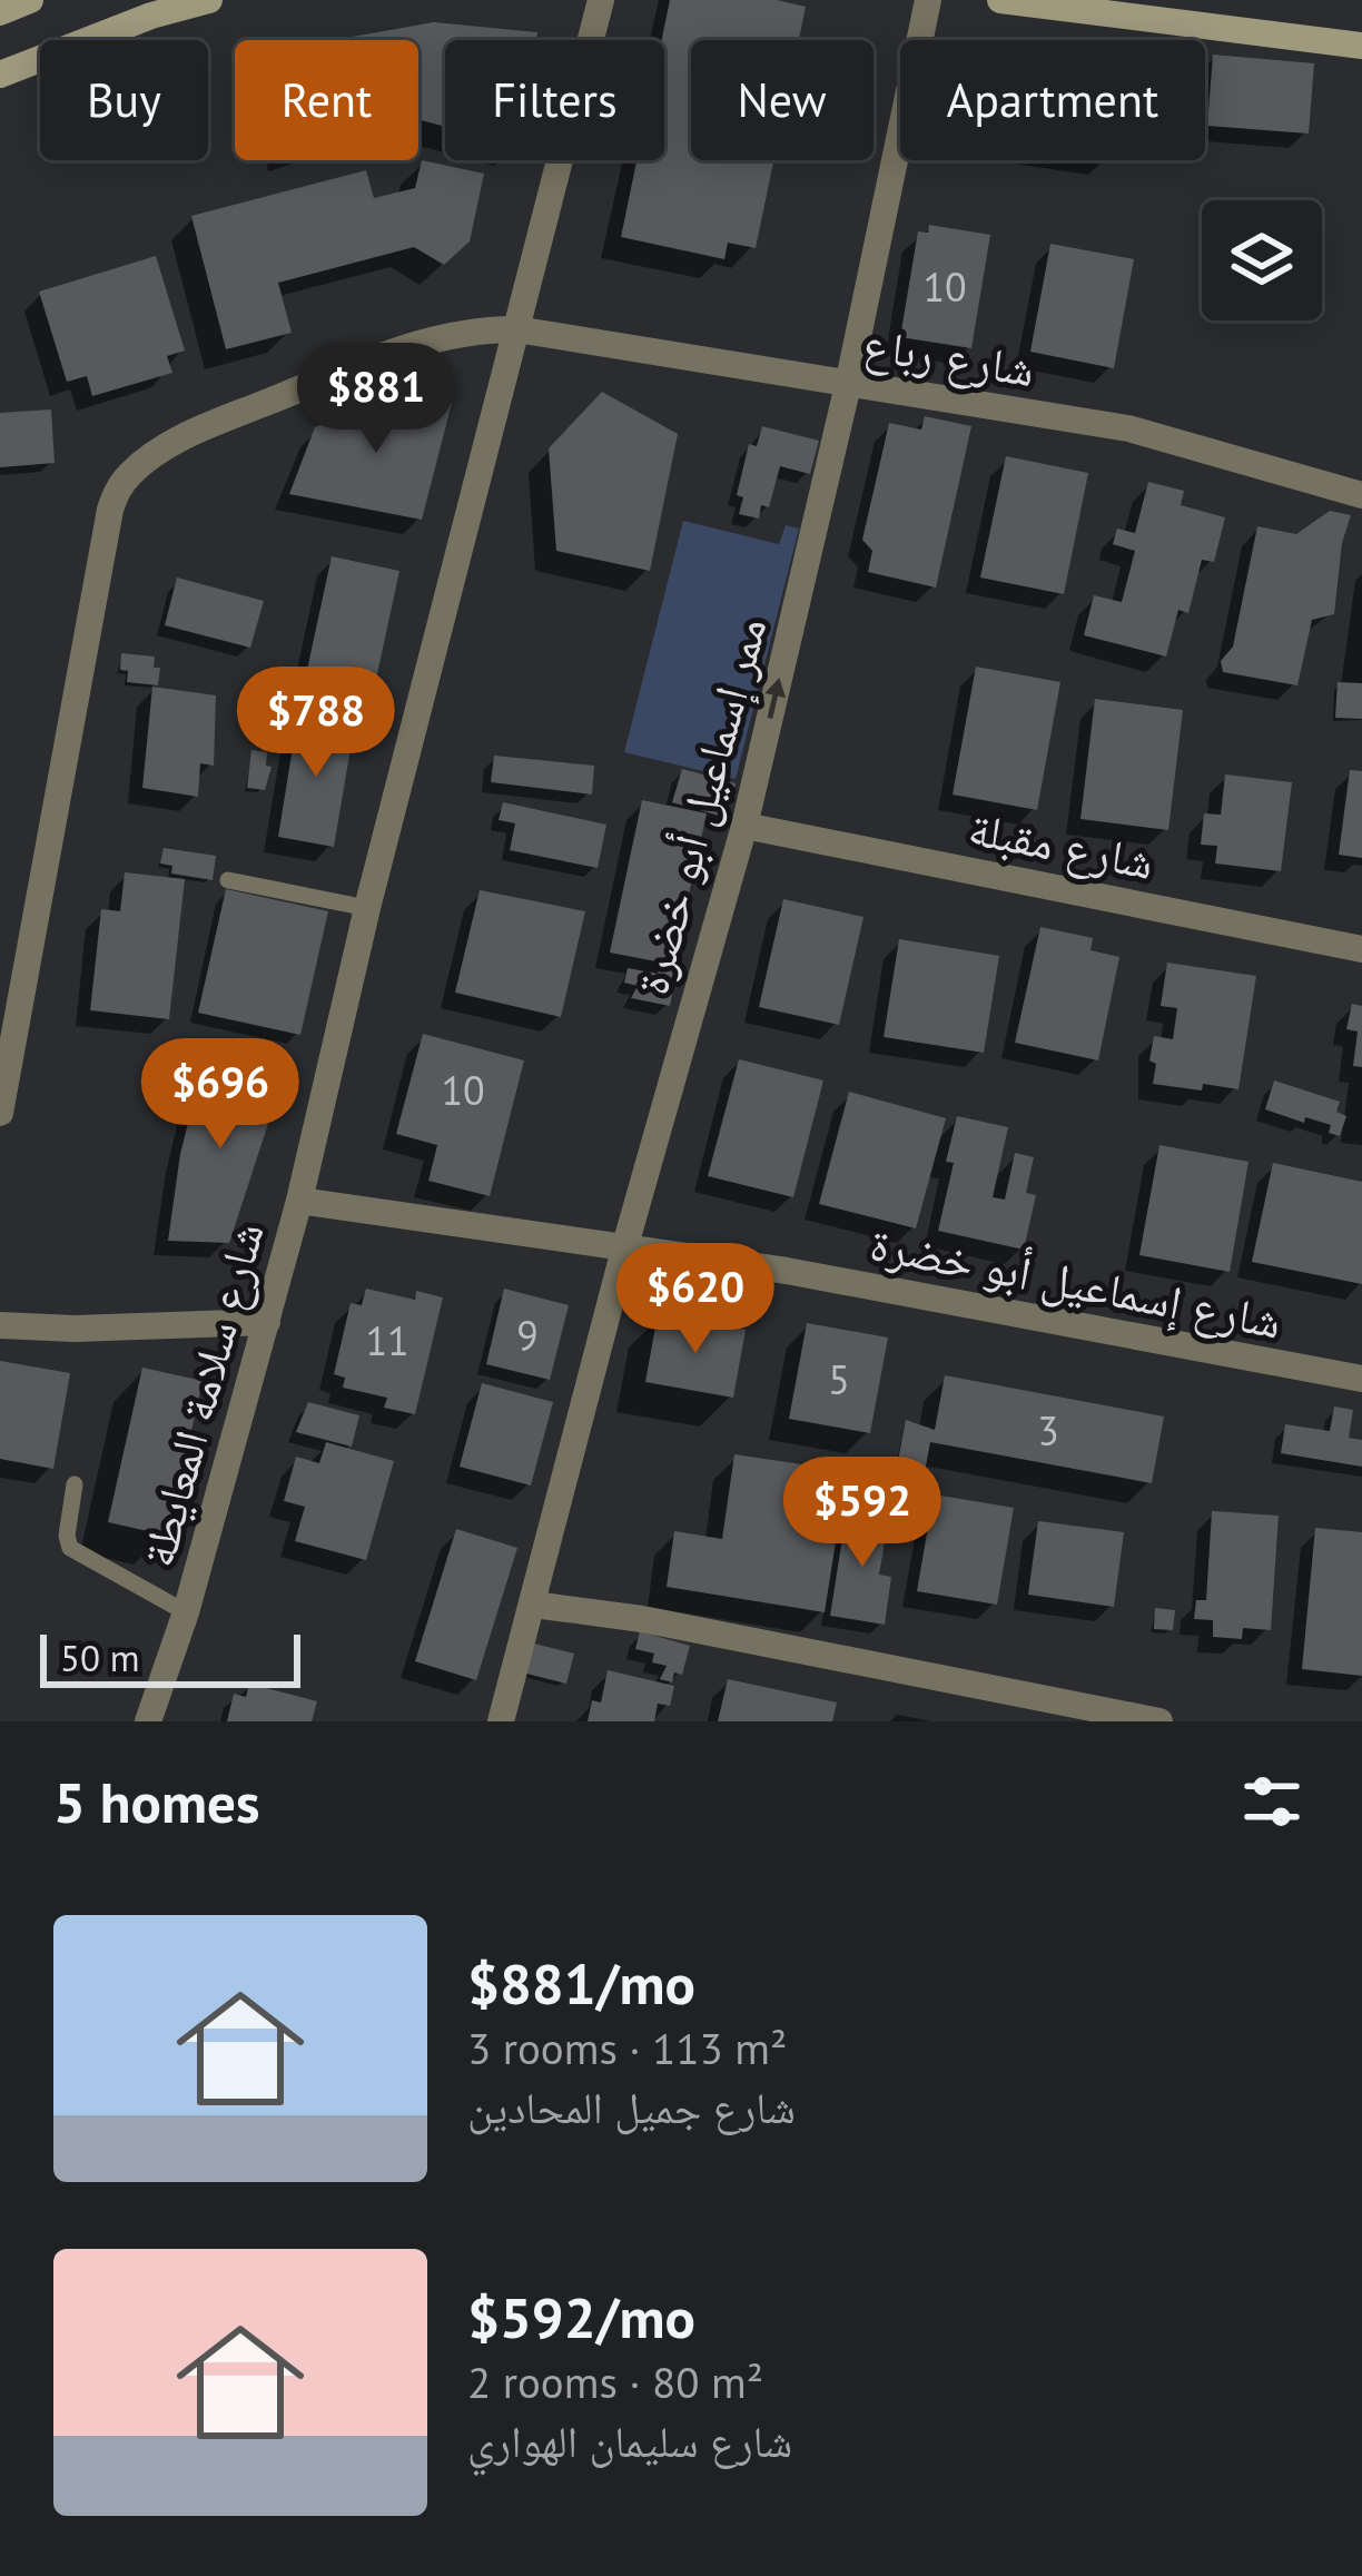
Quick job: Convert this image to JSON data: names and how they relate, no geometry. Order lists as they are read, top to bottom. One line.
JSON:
{"streets":{"street":["شارع رباع","ممر إسماعيل أبو خضرة","شارع مقبلة","شارع إسماعيل أبو خضرة","شارع سلامة المعايطة"]},"crossings":[["شارع رباع","ممر إسماعيل أبو خضرة"],["شارع رباع","شارع سلامة المعايطة"],["ممر إسماعيل أبو خضرة","شارع مقبلة"],["ممر إسماعيل أبو خضرة","شارع إسماعيل أبو خضرة"],["شارع إسماعيل أبو خضرة","شارع سلامة المعايطة"]],"house_numbers":["10","10","9","11","5","3"],"scale_bar":"50 m","page":{"chip":["Buy","Rent","Filters","New","Apartment"],"price":["$881","$788","$696","$620","$592"],"scale":"50 m","heading":"5 homes","list":[{"name":"$881/mo","note":"3 rooms · 113 m² · شارع جميل المحادين"},{"name":"$592/mo","note":"2 rooms · 80 m² · شارع سليمان الهواري"}]}}
